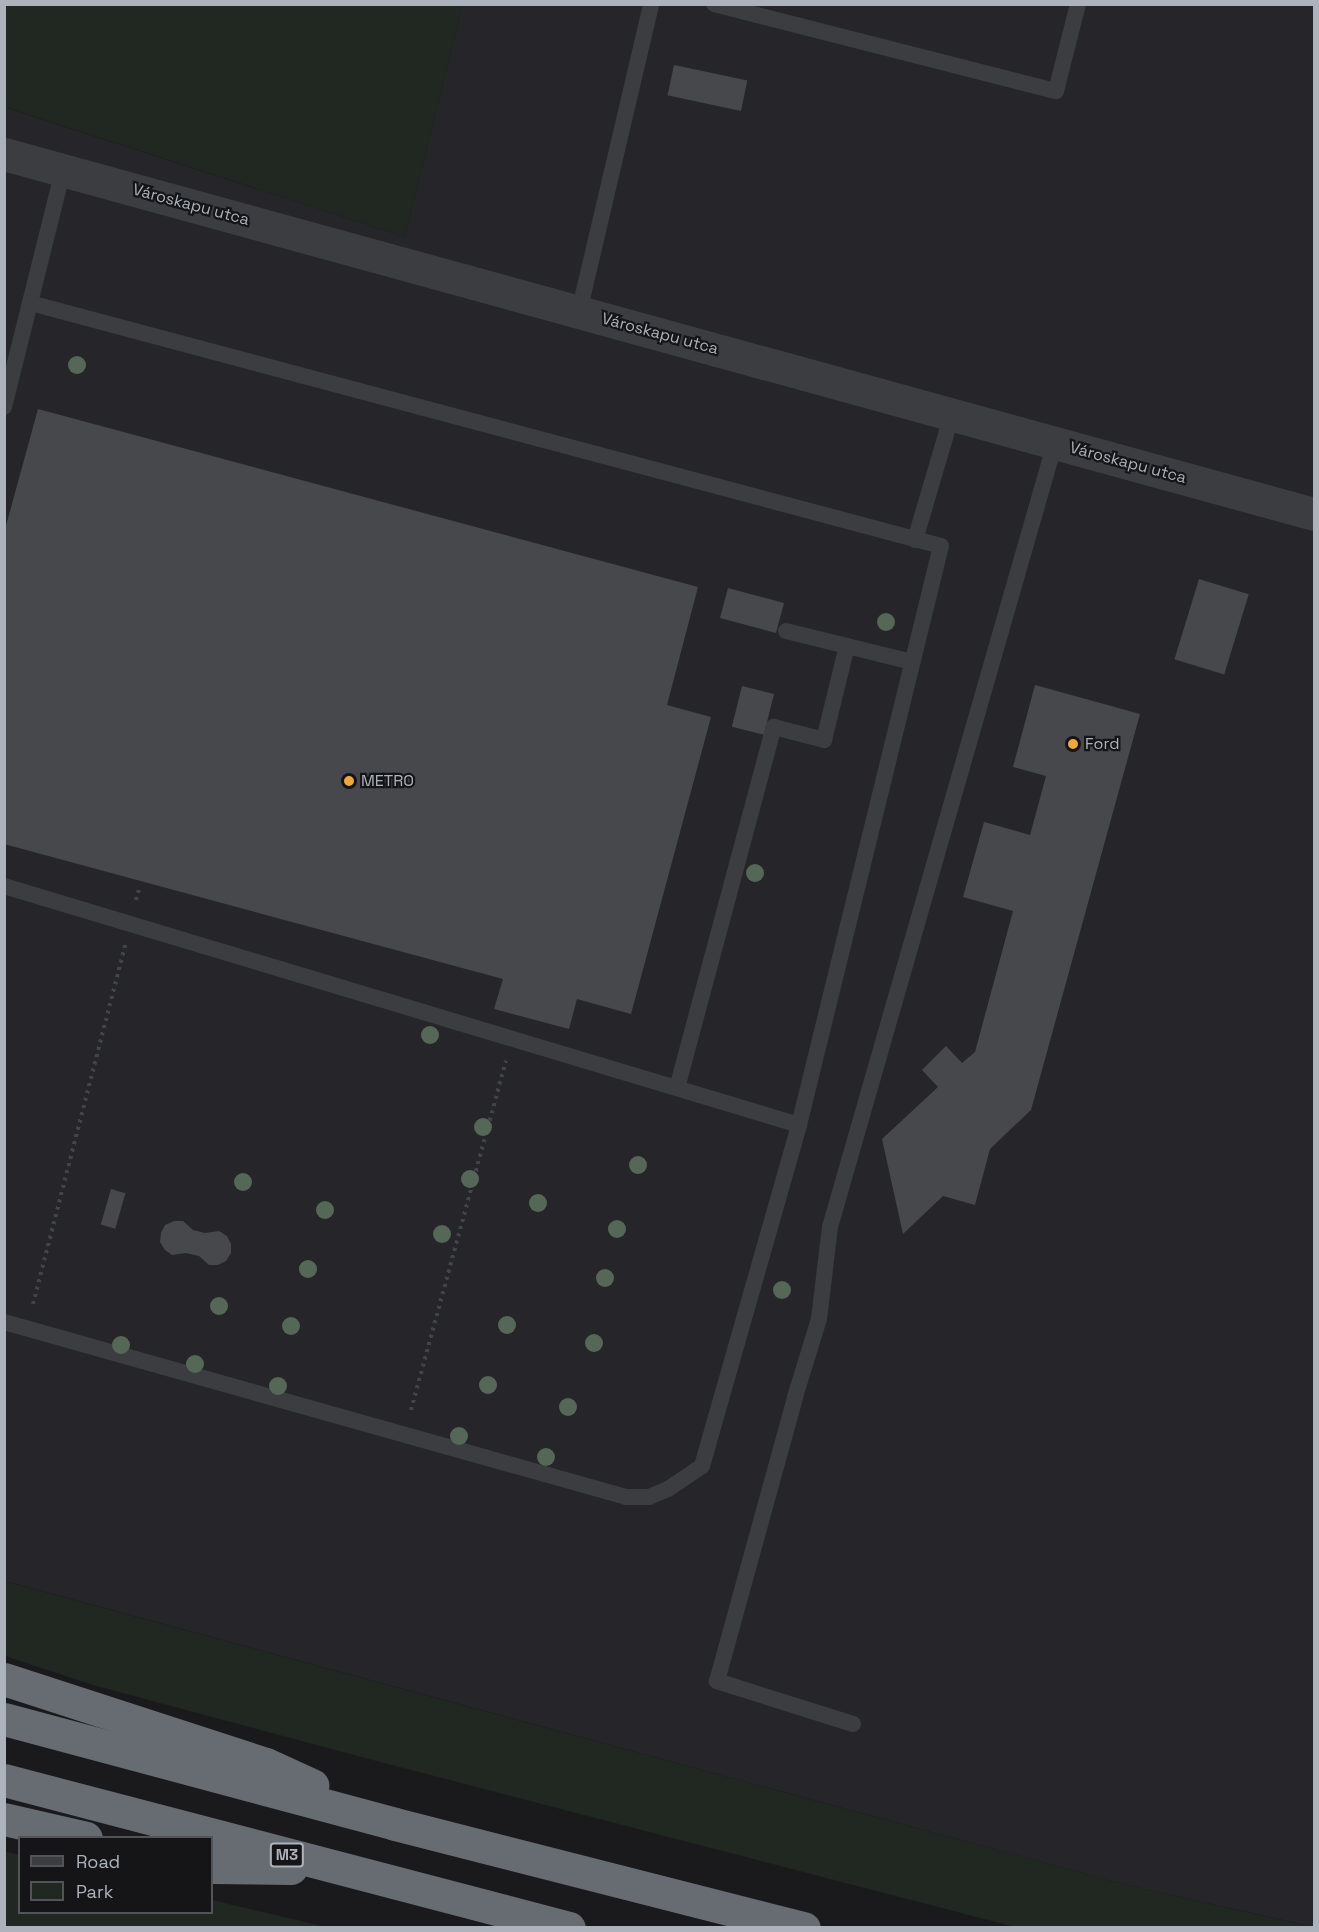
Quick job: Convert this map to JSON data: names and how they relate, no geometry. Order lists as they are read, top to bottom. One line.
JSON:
{"streets":{"highway":["M3"],"street":["Városkapu utca"]},"places":["Ford","METRO"],"legend":["Road","Park"]}
